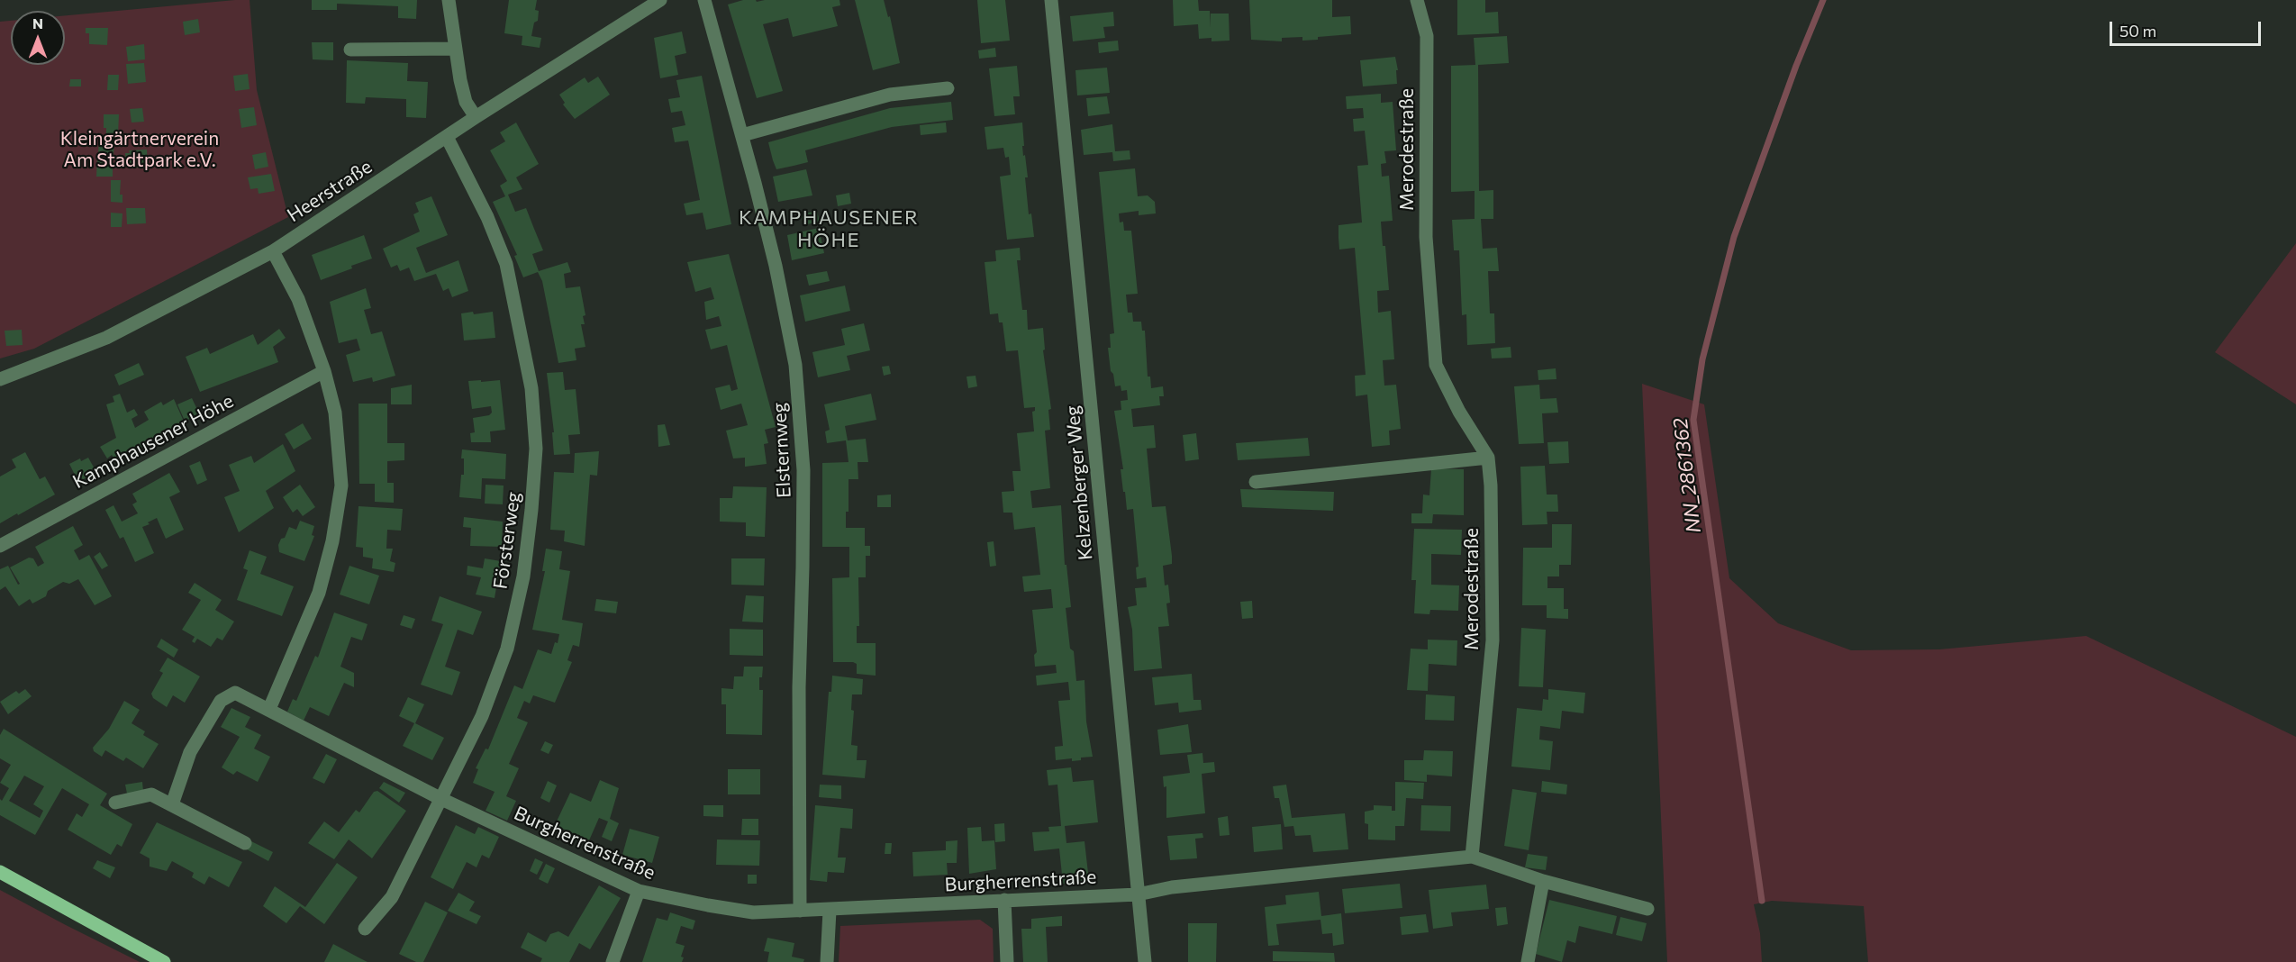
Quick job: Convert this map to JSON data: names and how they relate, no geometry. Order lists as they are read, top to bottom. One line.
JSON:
{"streets":{"street":["Merodestraße","Heerstraße","Kamphausener Höhe","Elsternweg","Kelzenberger Weg","Försterweg","Burgherrenstraße"]},"crossings":[["Heerstraße","Försterweg"],["Elsternweg","Burgherrenstraße"],["Kelzenberger Weg","Burgherrenstraße"],["Försterweg","Burgherrenstraße"]],"districts":["KAMPHAUSENER HÖHE"],"water":["NN_2861362"],"parks":["Kleingärtnerverein Am Stadtpark e.V."],"scale_bar":"50 m","north":"top"}
